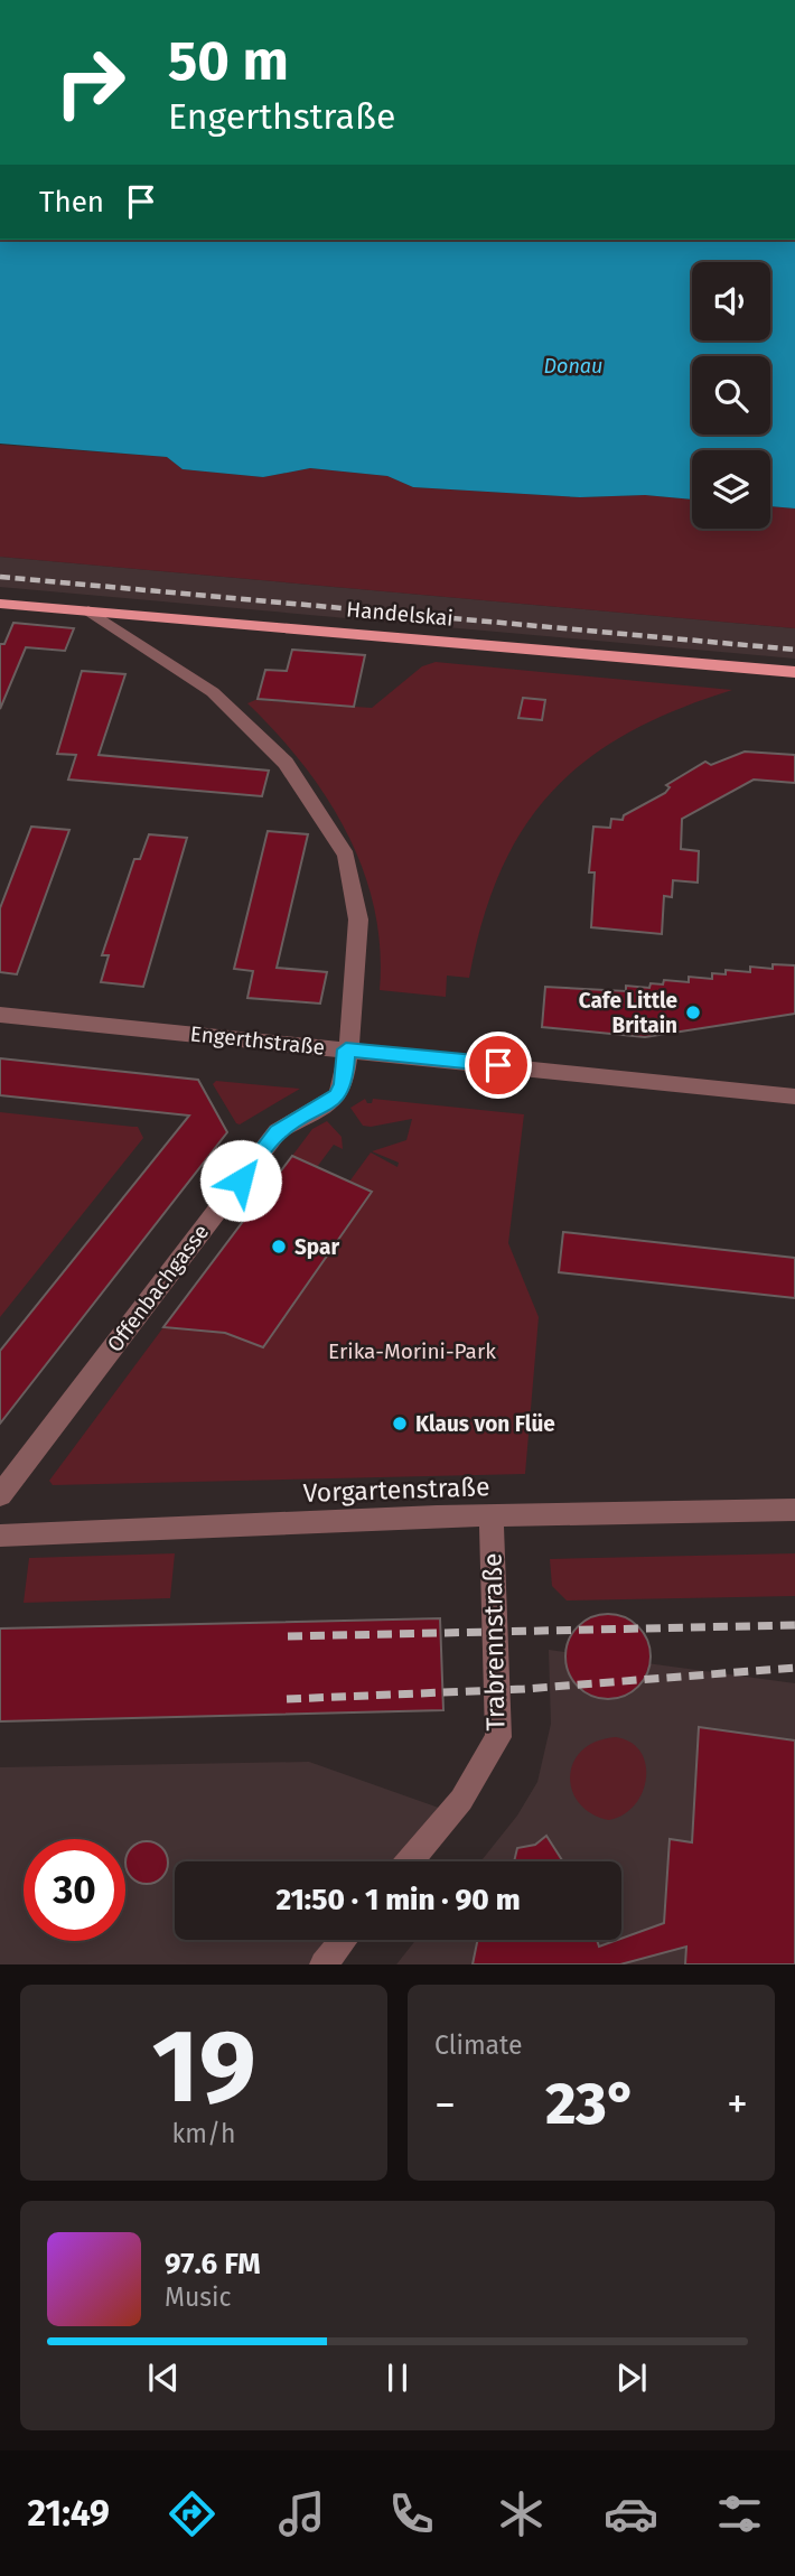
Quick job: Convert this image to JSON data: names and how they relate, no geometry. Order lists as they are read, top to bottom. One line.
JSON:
{"streets":{"main road":["Handelskai"],"street":["Engerthstraße","Offenbachgasse","Vorgartenstraße","Trabrennstraße"]},"crossings":[["Handelskai","Offenbachgasse"],["Engerthstraße","Offenbachgasse"],["Vorgartenstraße","Trabrennstraße"]],"water":["Donau"],"parks":["Erika-Morini-Park"],"places":["Cafe Little Britain","Spar","Klaus von Flüe"],"page":{"turn":["50 m","Engerthstraße"],"then":"Then","limit":"30","trip":"21:50 · 1 min · 90 m","tile":[["19","km/h"],"Climate"],"heat":["−","23°","+"],"song":["97.6 FM","Music"],"tabs":"21:49"}}
